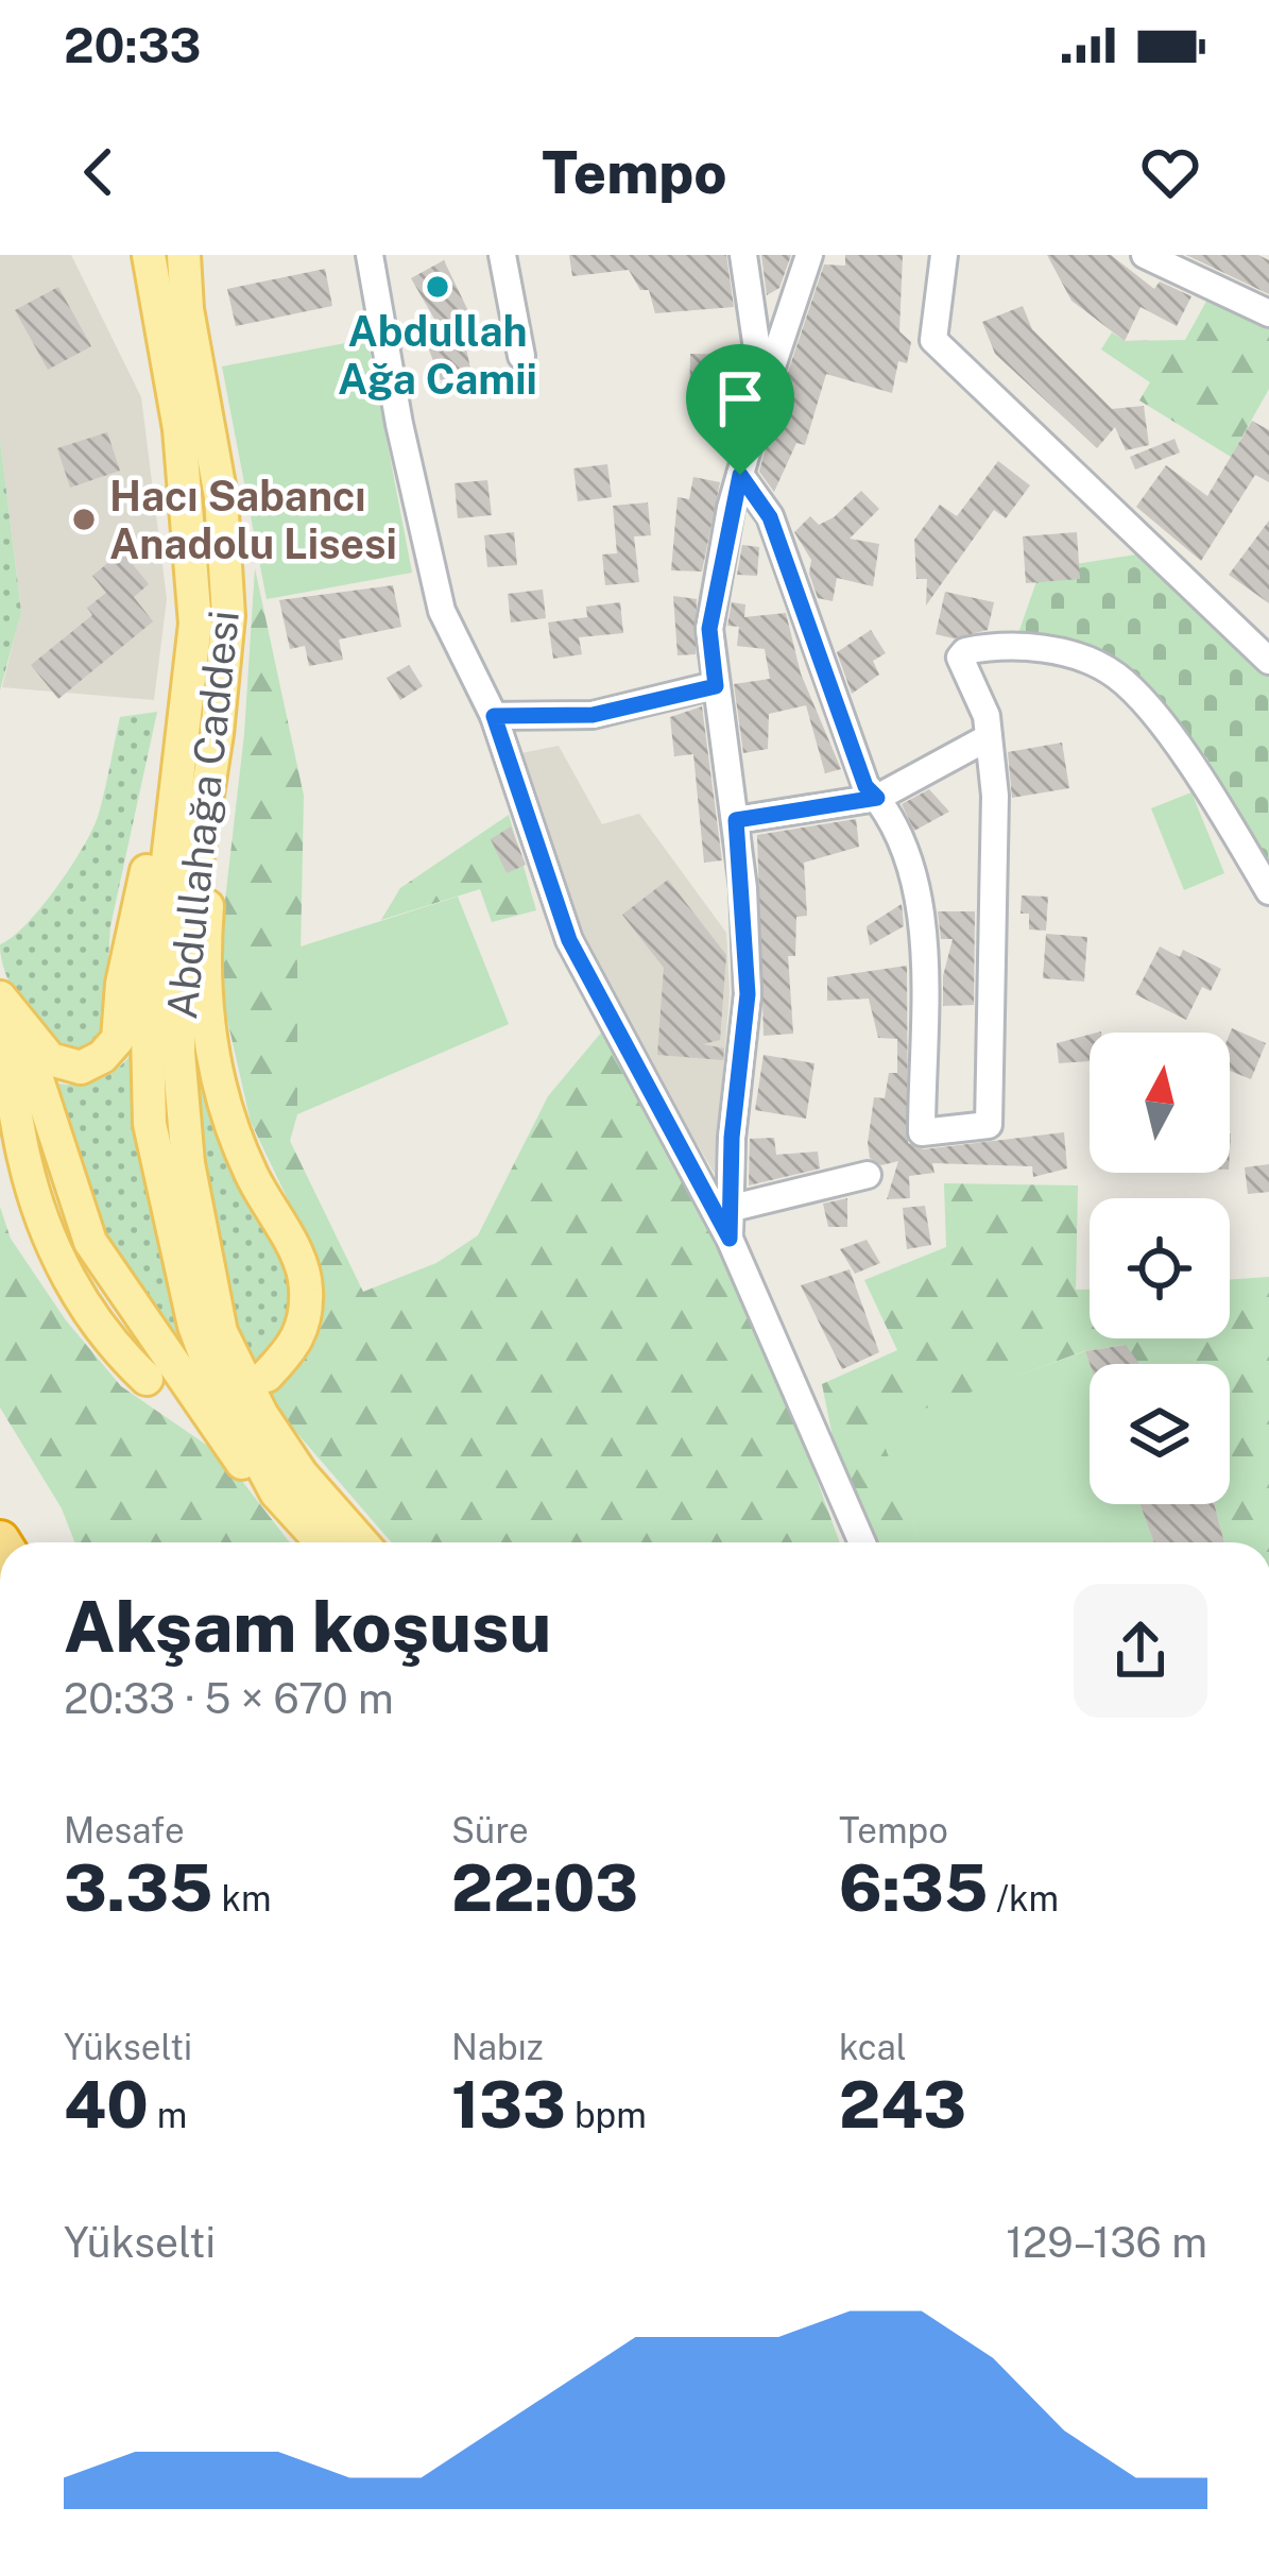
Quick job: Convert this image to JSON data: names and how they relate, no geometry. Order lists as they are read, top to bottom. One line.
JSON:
{"streets":{"main road":["Abdullahağa Caddesi"]},"places":["Abdullah Ağa Camii","Hacı Sabancı Anadolu Lisesi"],"north":"top","page":{"status":"20:33","header":"Tempo","heading":["Akşam koşusu","20:33 · 5 × 670 m"],"stats":[["Mesafe","3.35 km"],["Süre","22:03"],["Tempo","6:35 /km"],["Yükselti","40 m"],["Nabız","133 bpm"],["kcal","243"]],"chart":["Yükselti","129–136 m"]}}
